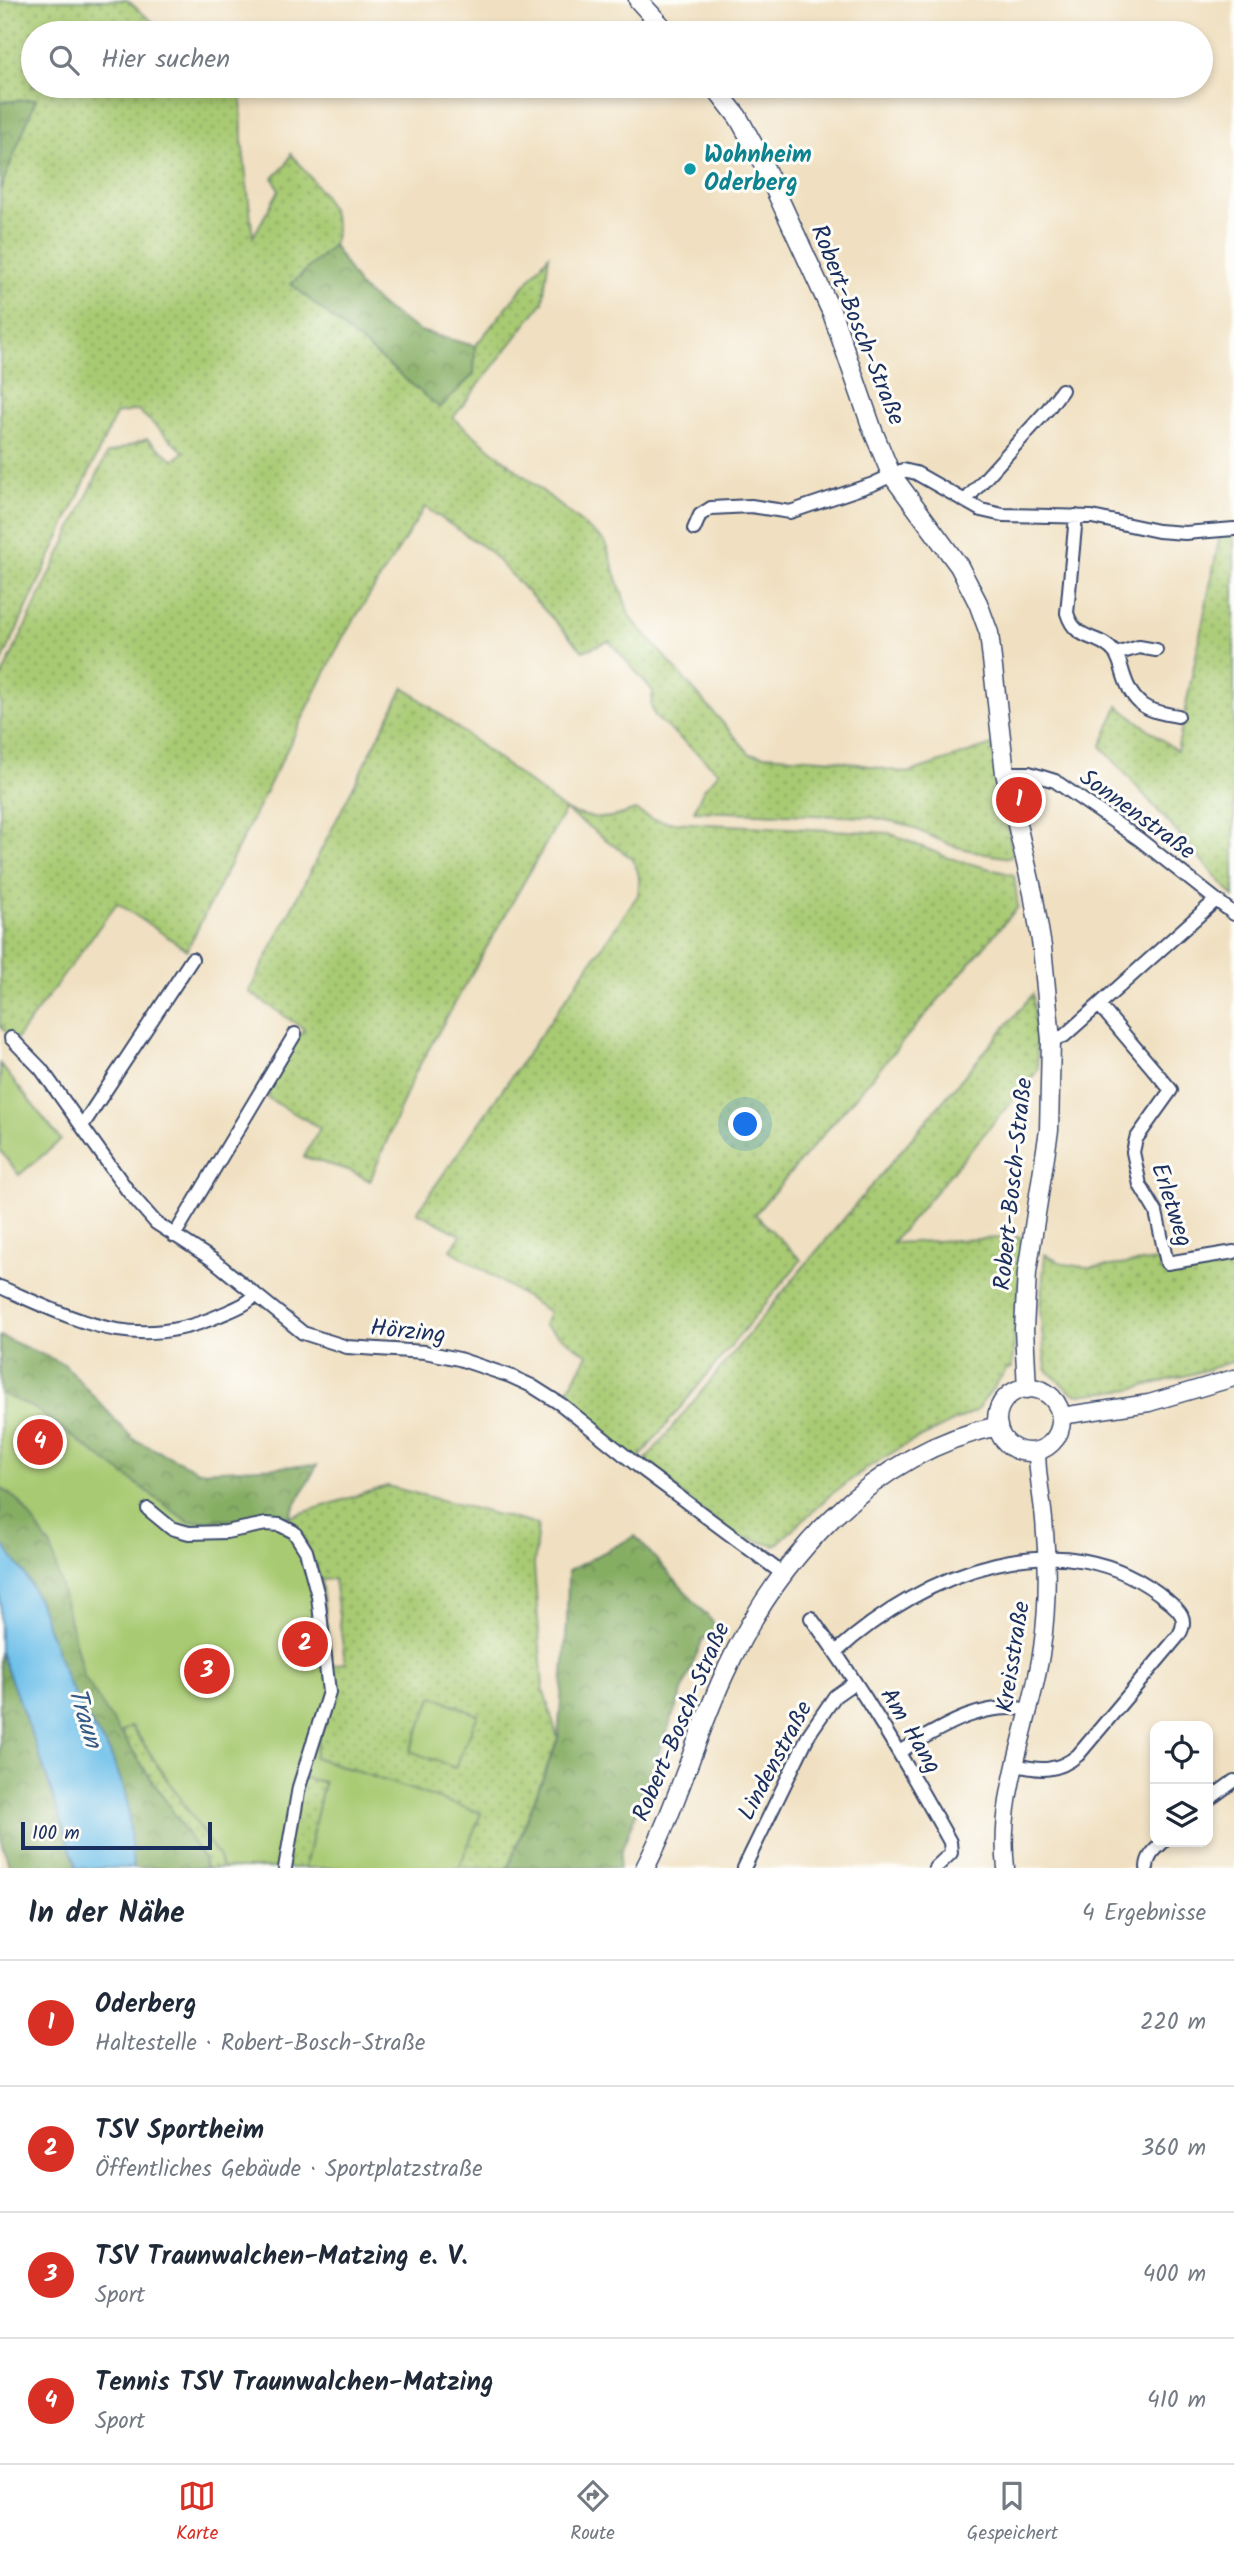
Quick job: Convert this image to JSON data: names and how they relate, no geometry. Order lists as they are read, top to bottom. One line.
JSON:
{"streets":{"main road":["Robert-Bosch-Straße"],"street":["Sonnenstraße","Erletweg","Hörzing","Kreisstraße","Am Hang","Lindenstraße"]},"crossings":[["Robert-Bosch-Straße","Sonnenstraße"],["Robert-Bosch-Straße","Hörzing"],["Robert-Bosch-Straße","Kreisstraße"],["Am Hang","Lindenstraße"]],"water":["Traun"],"places":["Wohnheim Oderberg"],"scale_bar":"100 m","page":{"search":"Hier suchen","pins":["1","4","2","3"],"scale":"100 m","heading":["In der Nähe","4 Ergebnisse"],"list":[{"mark":"1","name":"Oderberg","note":"Haltestelle · Robert-Bosch-Straße","value":"220 m"},{"mark":"2","name":"TSV Sportheim","note":"Öffentliches Gebäude · Sportplatzstraße","value":"360 m"},{"mark":"3","name":"TSV Traunwalchen-Matzing e. V.","note":"Sport","value":"400 m"},{"mark":"4","name":"Tennis TSV Traunwalchen-Matzing","note":"Sport","value":"410 m"}],"nav":["Karte","Route","Gespeichert"]}}
